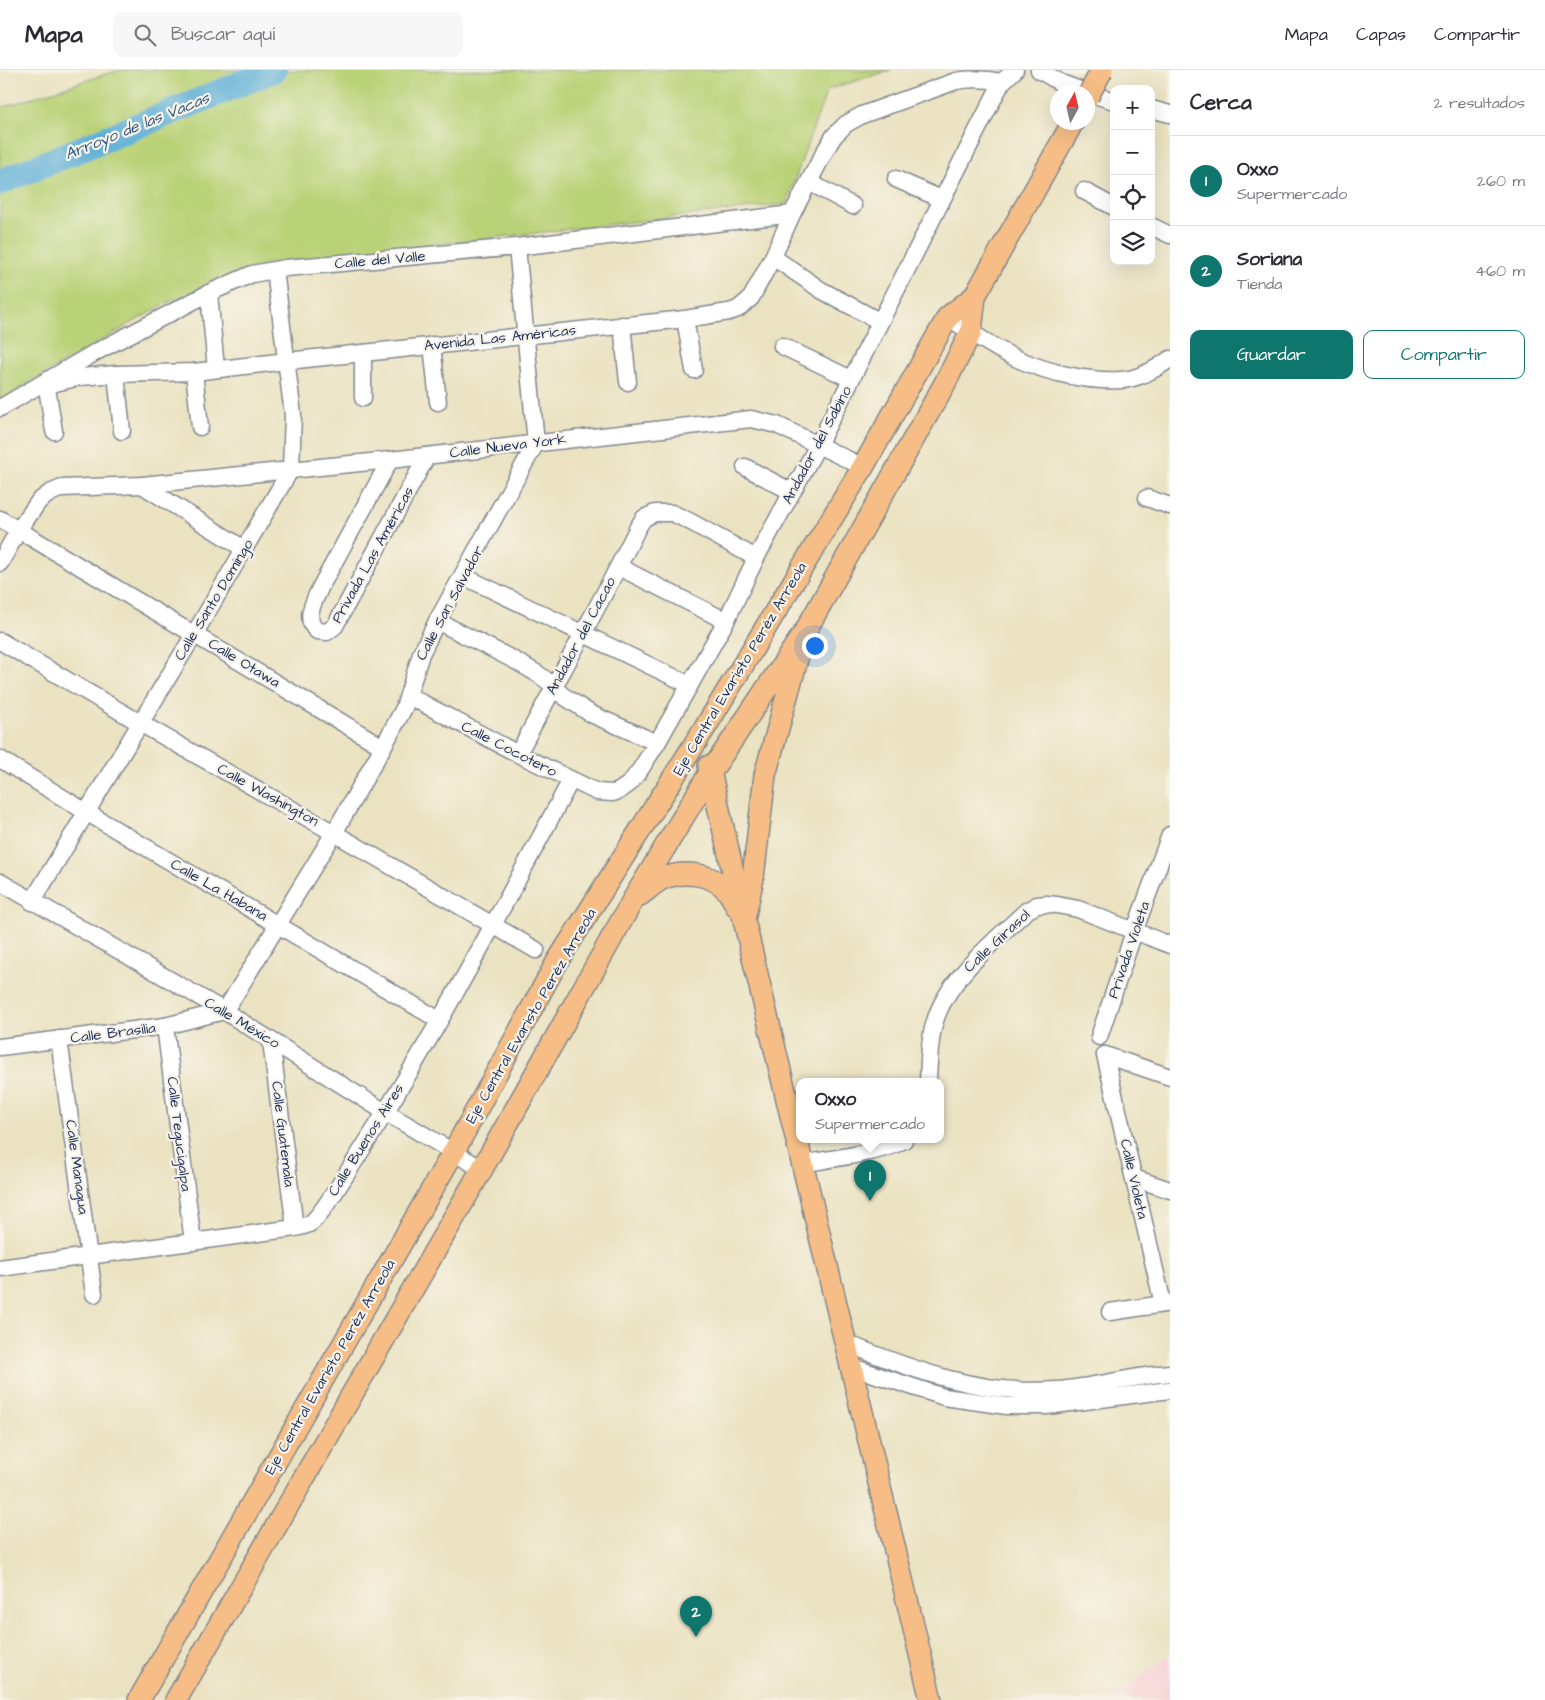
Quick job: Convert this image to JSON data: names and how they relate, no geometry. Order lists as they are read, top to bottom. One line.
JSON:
{"streets":{"main road":["Eje Central Evaristo Peréz Arreola"],"street":["Calle del Valle","Avenida Las Américas","Andador del Sabino","Calle Nueva York","Privada Las Américas","Calle Santo Domingo","Calle San Salvador","Andador del Cacao","Calle Otawa","Calle Cocotero","Calle Washington","Calle La Habana","Calle Girasol","Privada Violeta","Calle México","Calle Brasilia","Calle Tegucigalpa","Calle Guatemala","Calle Buenos Aires","Calle Managua","Calle Violeta"]},"crossings":[["Calle del Valle","Avenida Las Américas"],["Calle del Valle","Calle Santo Domingo"],["Avenida Las Américas","Andador del Sabino"],["Avenida Las Américas","Calle Santo Domingo"],["Andador del Sabino","Calle Nueva York"],["Andador del Sabino","Andador del Cacao"],["Andador del Sabino","Calle Cocotero"],["Calle Nueva York","Privada Las Américas"],["Calle Nueva York","Calle Santo Domingo"],["Calle Nueva York","Calle San Salvador"],["Calle Nueva York","Calle Otawa"],["Calle Nueva York","Eje Central Evaristo Peréz Arreola"],["Calle Santo Domingo","Calle Otawa"],["Calle Santo Domingo","Calle Washington"],["Calle Santo Domingo","Calle La Habana"],["Calle Santo Domingo","Calle México"],["Calle San Salvador","Calle Otawa"],["Calle San Salvador","Calle Cocotero"],["Calle San Salvador","Calle Washington"],["Calle San Salvador","Calle La Habana"],["Calle San Salvador","Calle México"],["Calle San Salvador","Calle Brasilia"],["Andador del Cacao","Calle Cocotero"],["Eje Central Evaristo Peréz Arreola","Calle México"],["Calle Cocotero","Calle Buenos Aires"],["Calle Washington","Calle Buenos Aires"],["Calle La Habana","Calle Buenos Aires"],["Calle Girasol","Privada Violeta"],["Calle México","Calle Brasilia"],["Calle México","Calle Guatemala"],["Calle México","Calle Buenos Aires"],["Calle Brasilia","Calle Tegucigalpa"],["Calle Brasilia","Calle Managua"],["Calle Tegucigalpa","Calle Buenos Aires"],["Calle Guatemala","Calle Buenos Aires"],["Calle Buenos Aires","Calle Managua"]],"water":["Arroyo de las Vacas"],"north":"top","page":{"header":"Mapa","search":"Buscar aquí","nav":["Mapa","Capas","Compartir"],"heading":["Cerca","2 resultados"],"map_buttons":["+","−"],"list":[{"mark":"1","name":"Oxxo","note":"Supermercado","value":"260 m"},{"mark":"2","name":"Soriana","note":"Tienda","value":"460 m"}],"buttons":["Guardar","Compartir"],"popup":["Oxxo","Supermercado"],"pins":["1","2"]}}
